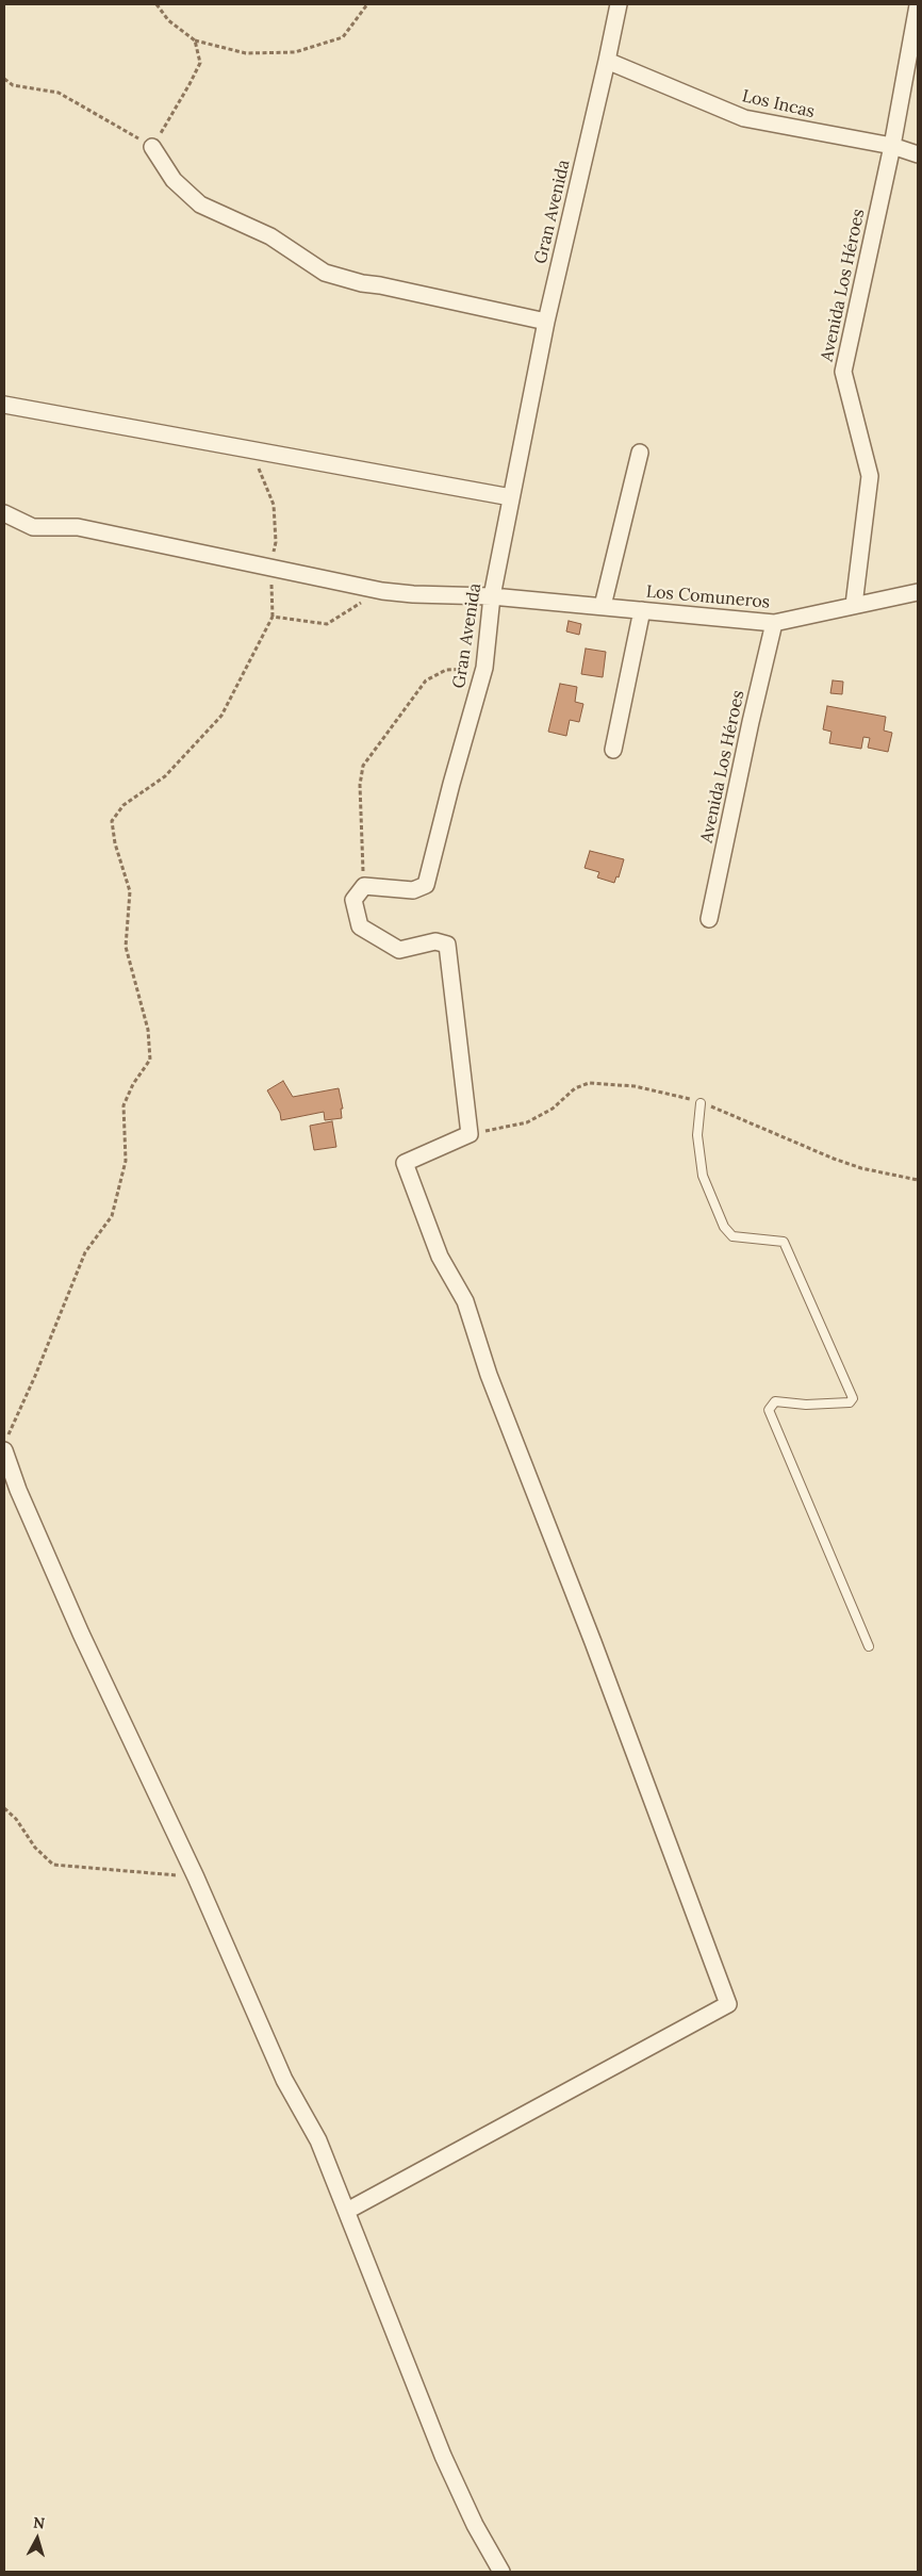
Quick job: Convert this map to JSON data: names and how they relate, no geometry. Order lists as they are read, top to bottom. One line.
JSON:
{"streets":{"street":["Los Incas","Gran Avenida","Avenida Los Héroes","Los Comuneros"]},"crossings":[["Los Incas","Gran Avenida"],["Los Incas","Avenida Los Héroes"],["Gran Avenida","Los Comuneros"],["Avenida Los Héroes","Los Comuneros"]],"north":"top"}
